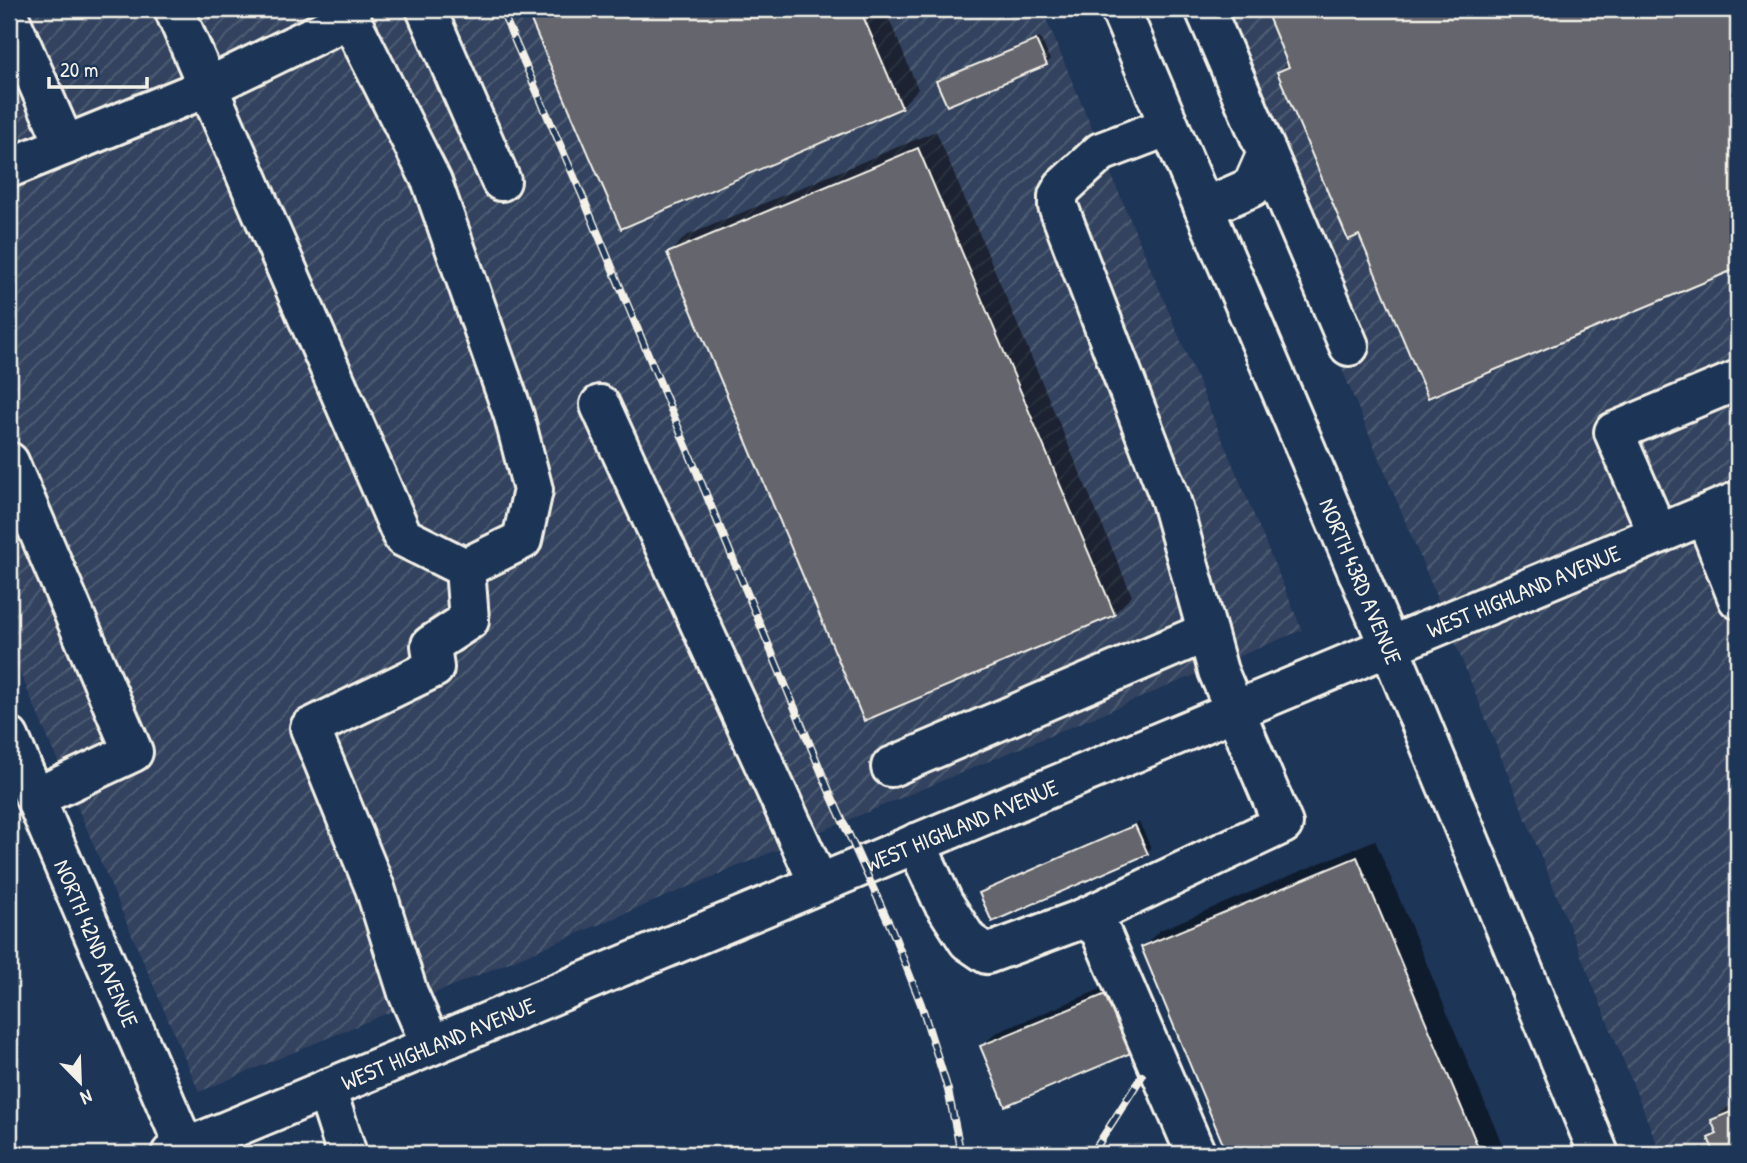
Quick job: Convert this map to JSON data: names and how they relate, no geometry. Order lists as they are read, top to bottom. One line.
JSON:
{"streets":{"street":["NORTH 43RD AVENUE","WEST HIGHLAND AVENUE","NORTH 42ND AVENUE"]},"crossings":[["NORTH 43RD AVENUE","WEST HIGHLAND AVENUE"],["WEST HIGHLAND AVENUE","NORTH 42ND AVENUE"]],"scale_bar":"20 m","north":"bottom right"}
